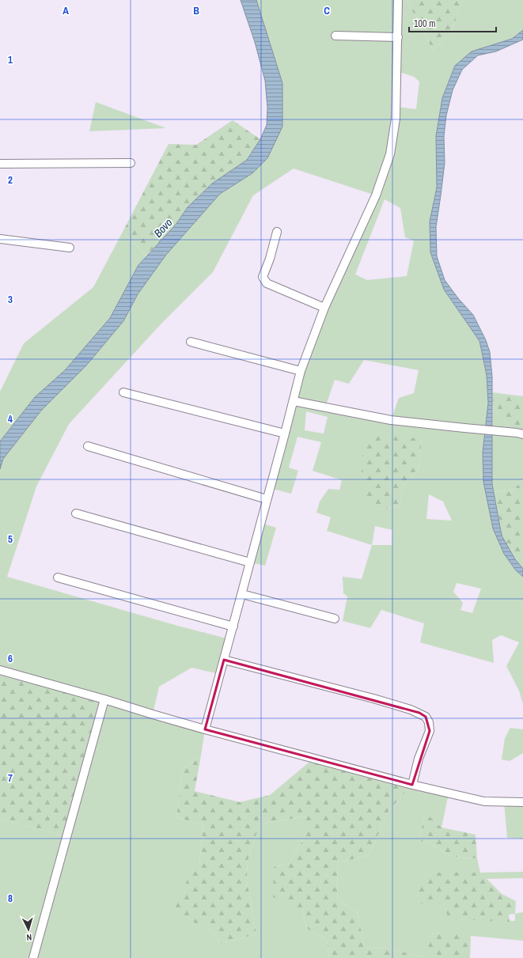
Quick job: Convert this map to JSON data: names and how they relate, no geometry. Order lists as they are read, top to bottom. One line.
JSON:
{"water":["Bovo"],"scale_bar":"100 m","north":"bottom","grid":{"columns":["A","B","C"],"rows":["1","2","3","4","5","6","7","8"]}}
